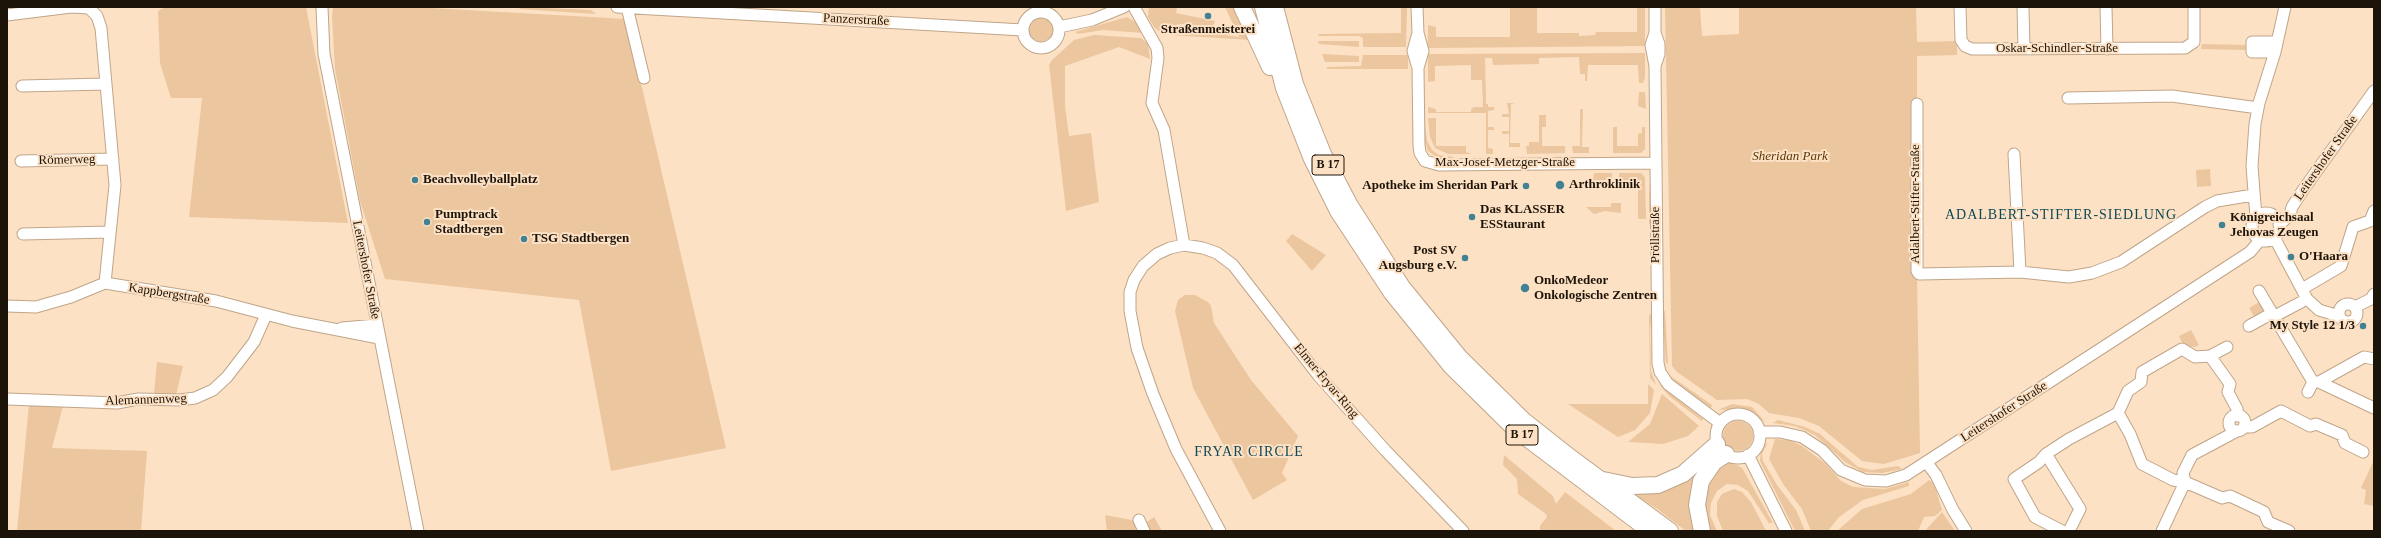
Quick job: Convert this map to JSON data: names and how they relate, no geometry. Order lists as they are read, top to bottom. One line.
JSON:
{"streets":{"highway":["B 17"],"street":["Panzerstraße","Oskar-Schindler-Straße","Leitershofer Straße","Römerweg","Max-Josef-Metzger-Straße","Adalbert-Stifter-Straße","Pröllstraße","Kappbergstraße","Elmer-Fryar-Ring","Alemannenweg"]},"crossings":[["Leitershofer Straße","Pröllstraße"],["Leitershofer Straße","Kappbergstraße"],["Römerweg","Kappbergstraße"],["Max-Josef-Metzger-Straße","Pröllstraße"],["Kappbergstraße","Alemannenweg"]],"districts":["ADALBERT-STIFTER-SIEDLUNG","FRYAR CIRCLE"],"parks":["Sheridan Park"],"places":["Straßenmeisterei","Beachvolleyballplatz","Arthroklinik","Apotheke im Sheridan Park","Das KLASSER ESStaurant","Pumptrack Stadtbergen","Königreichsaal Jehovas Zeugen","TSG Stadtbergen","O'Haara","Post SV Augsburg e.V.","OnkoMedeor Onkologische Zentren","My Style 12 1/3"]}
